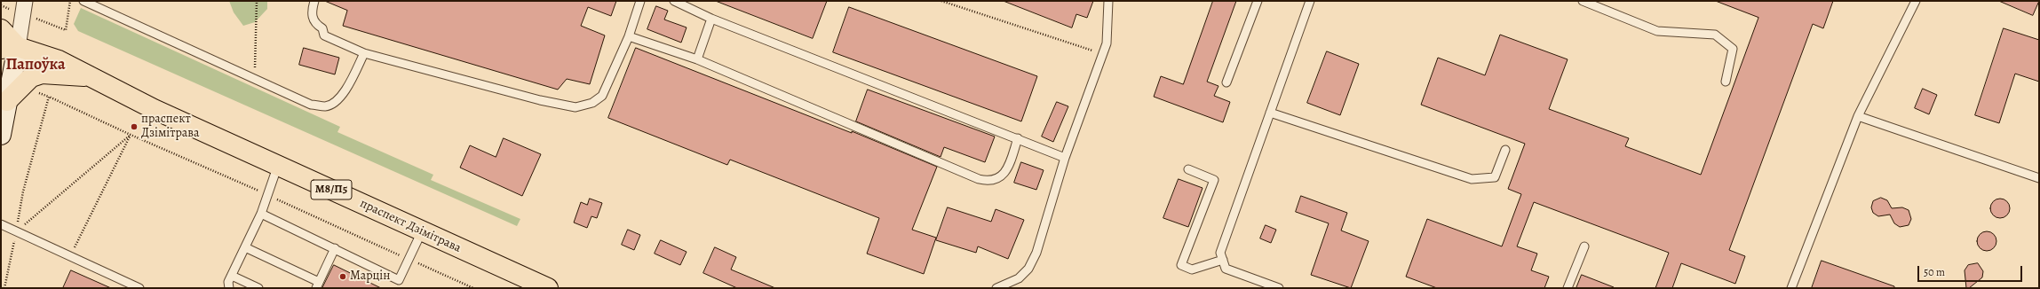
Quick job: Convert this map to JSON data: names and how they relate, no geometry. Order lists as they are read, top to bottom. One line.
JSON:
{"streets":{"main road":["М8/П5","праспект Дзімітрава"]},"districts":["Папоўка"],"places":["праспект Дзімітрава","Марцін"],"scale_bar":"50 m"}
